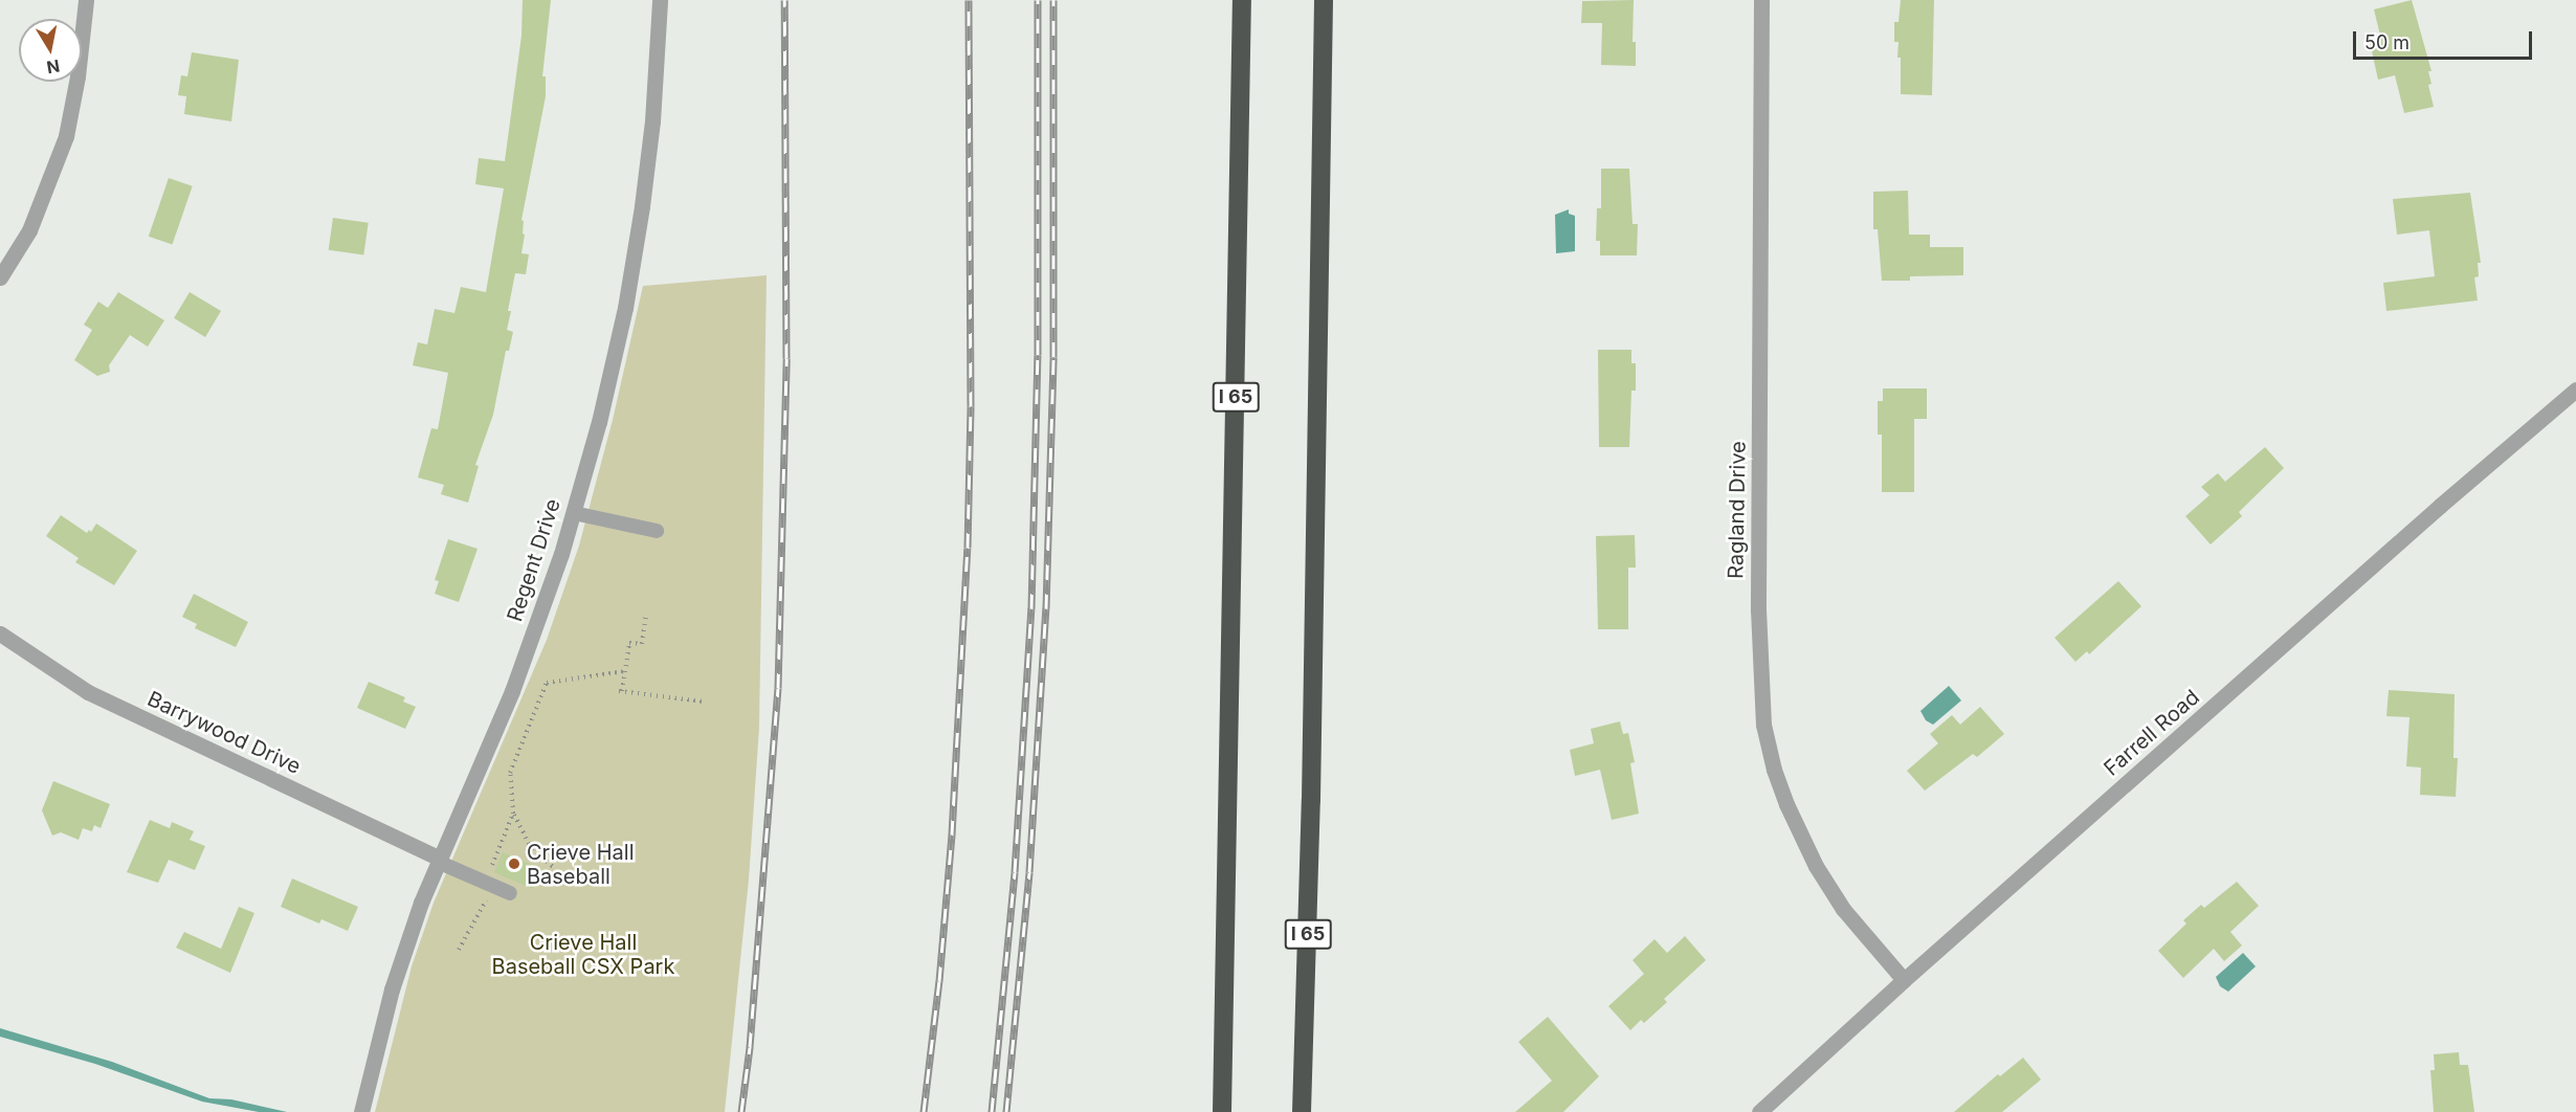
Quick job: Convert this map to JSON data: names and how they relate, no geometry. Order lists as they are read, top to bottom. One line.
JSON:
{"streets":{"highway":["I 65"],"street":["Ragland Drive","Regent Drive","Barrywood Drive","Farrell Road"]},"crossings":[["Ragland Drive","Farrell Road"],["Regent Drive","Barrywood Drive"]],"parks":["Crieve Hall Baseball CSX Park"],"places":["Crieve Hall Baseball"],"scale_bar":"50 m","north":"bottom"}
